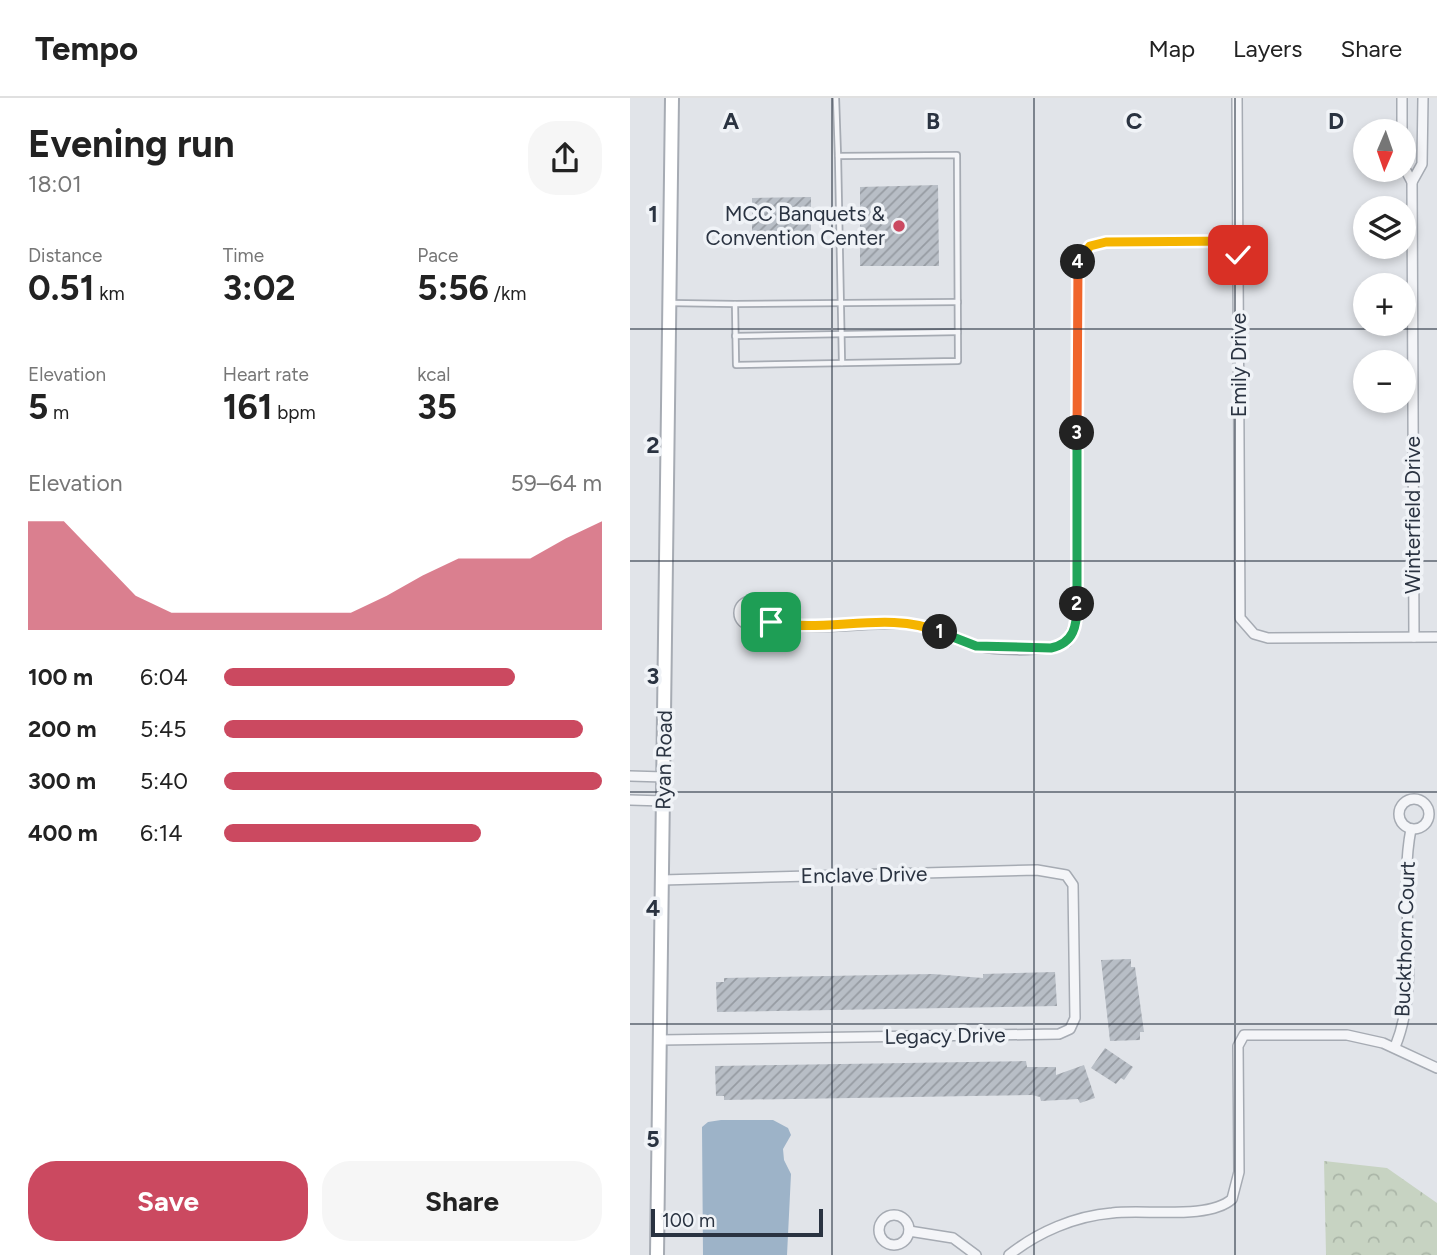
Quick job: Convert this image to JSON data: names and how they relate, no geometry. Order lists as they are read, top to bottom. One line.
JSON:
{"streets":{"main road":["Ryan Road"],"street":["Emily Drive","Winterfield Drive","Enclave Drive","Buckthorn Court","Legacy Drive"]},"crossings":[["Emily Drive","Winterfield Drive"],["Ryan Road","Enclave Drive"],["Ryan Road","Legacy Drive"],["Enclave Drive","Legacy Drive"]],"places":["MCC Banquets & Convention Center"],"scale_bar":"100 m","north":"bottom","page":{"header":"Tempo","nav":["Map","Layers","Share"],"heading":["Evening run","18:01"],"map_buttons":["+","−"],"stats":[["Distance","0.51 km"],["Time","3:02"],["Pace","5:56 /km"],["Elevation","5 m"],["Heart rate","161 bpm"],["kcal","35"]],"pins":["4","3","2","1"],"chart":["Elevation","59–64 m"],"list":[{"name":"100 m","note":"6:04"},{"name":"200 m","note":"5:45"},{"name":"300 m","note":"5:40"},{"name":"400 m","note":"6:14"}],"buttons":["Save","Share"],"scale":"100 m"},"grid":{"columns":["A","B","C","D"],"rows":["1","2","3","4","5"]}}
